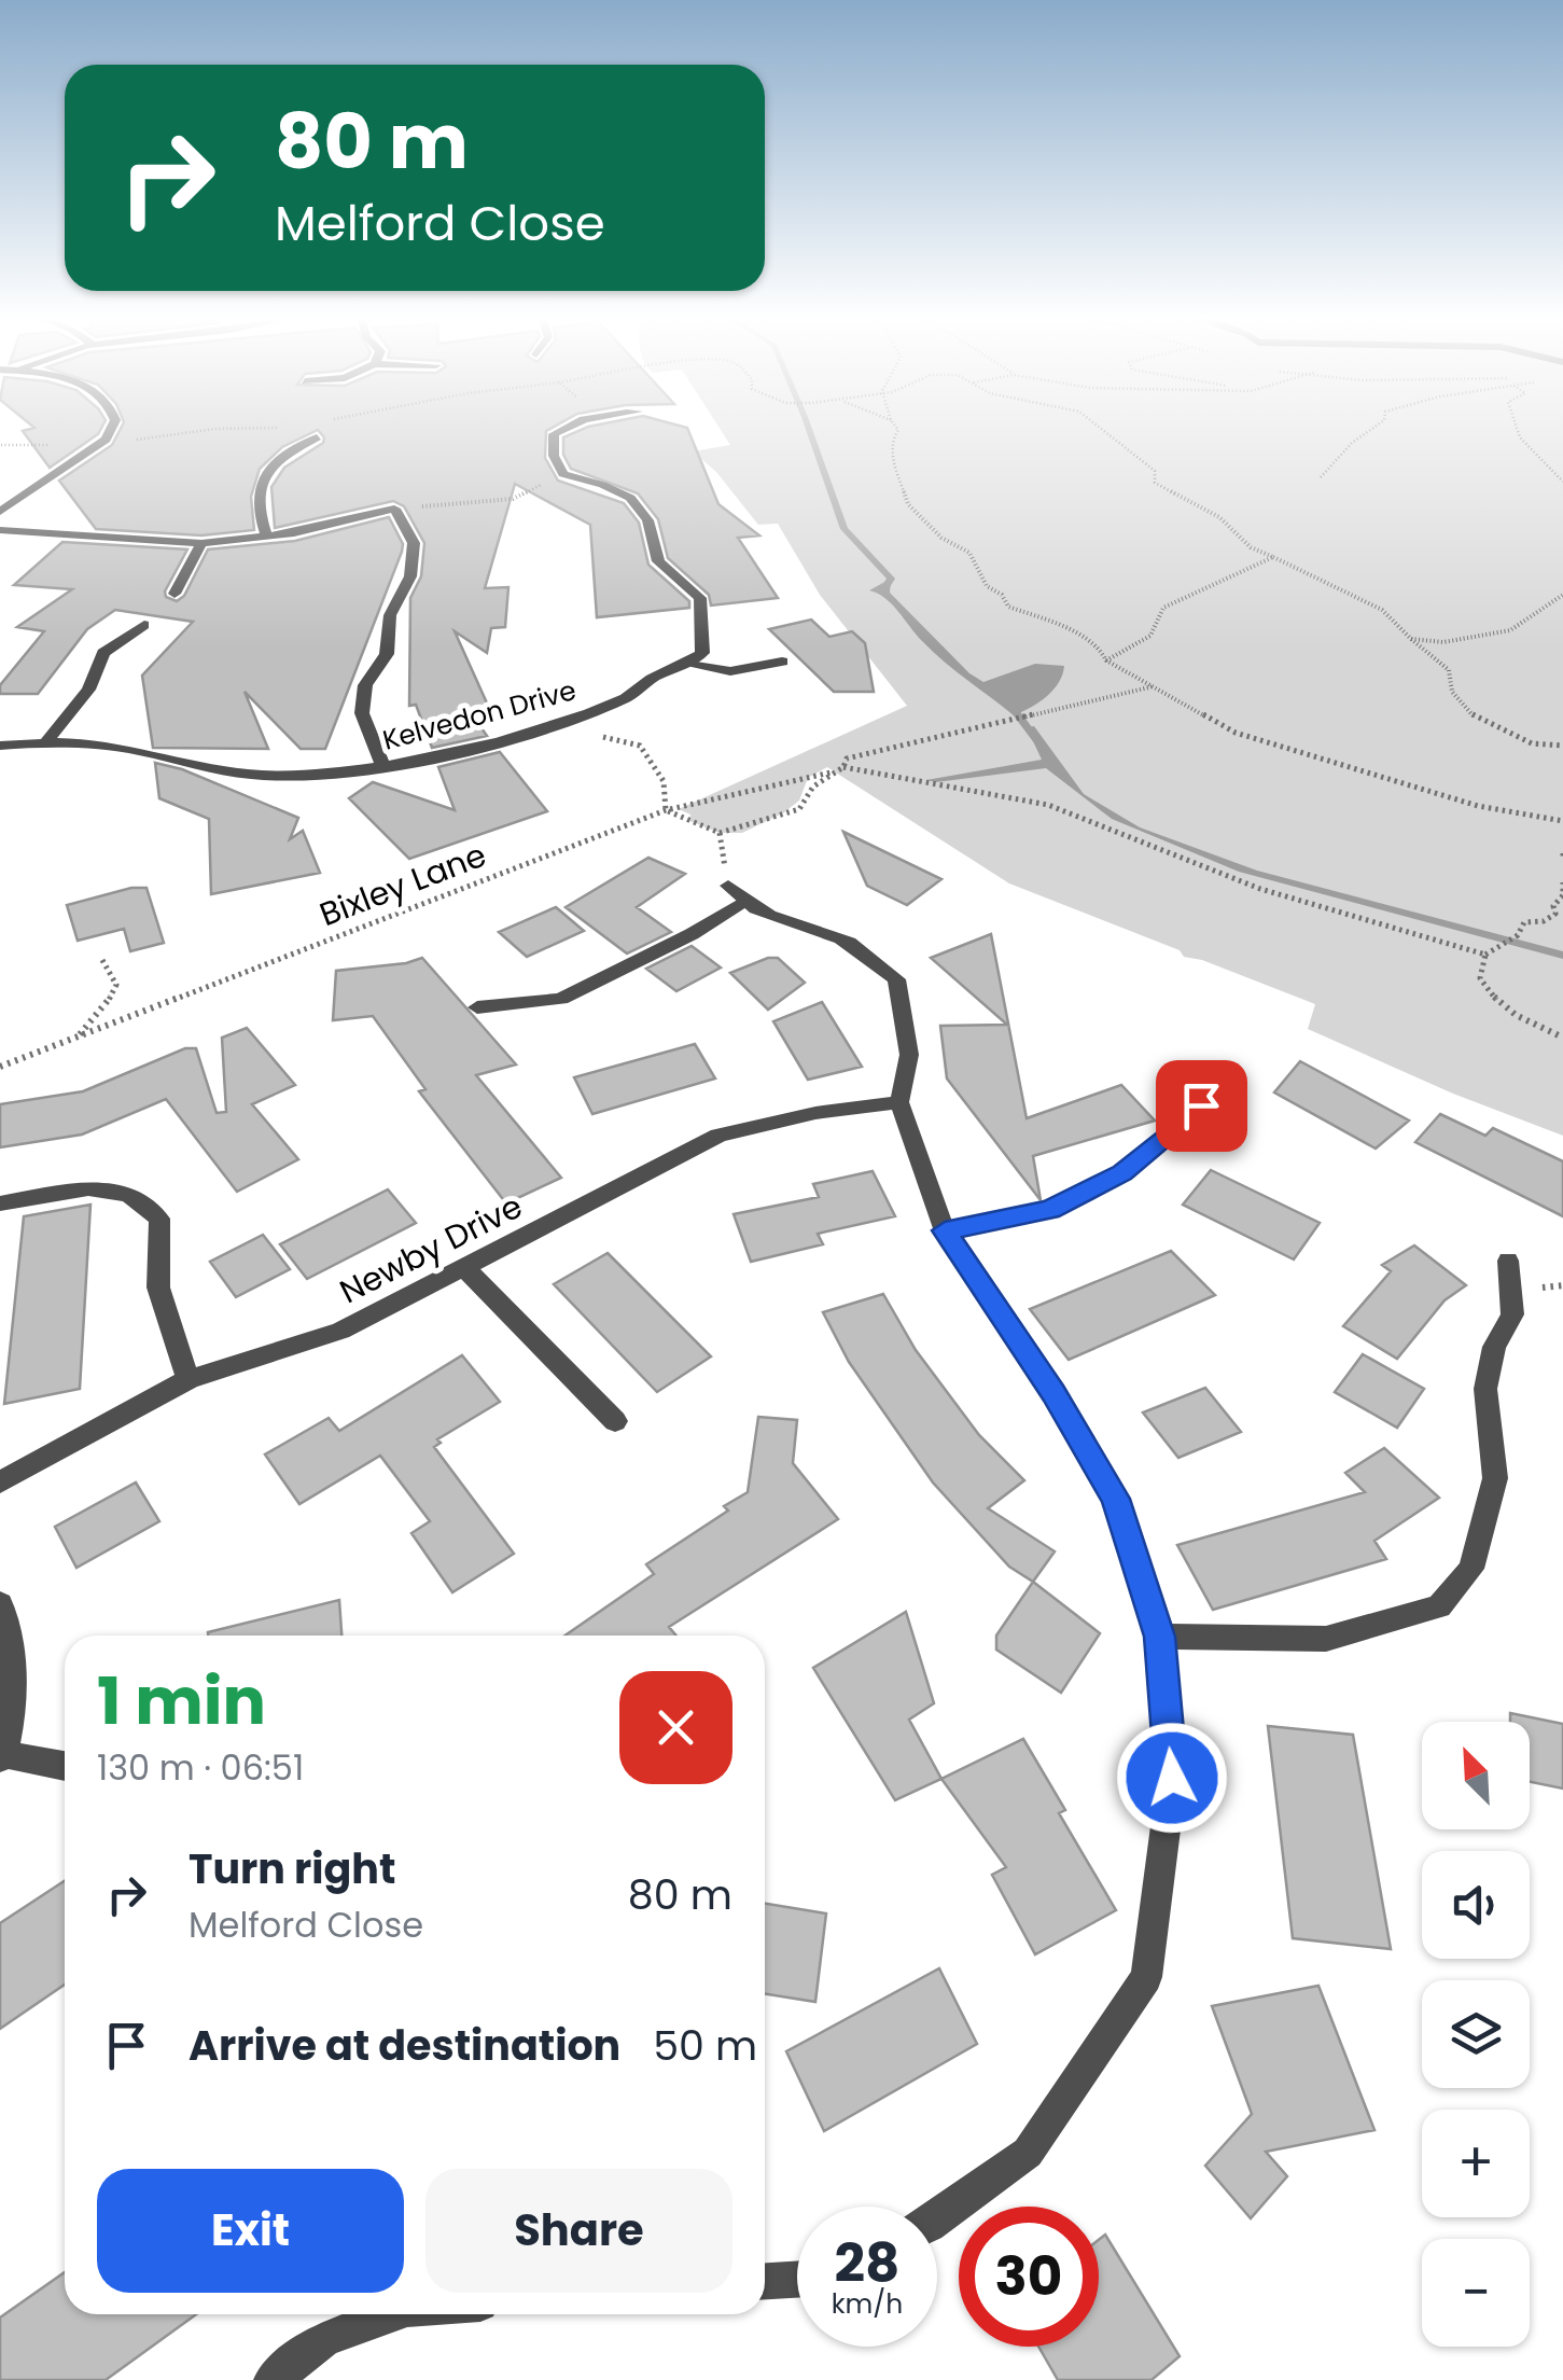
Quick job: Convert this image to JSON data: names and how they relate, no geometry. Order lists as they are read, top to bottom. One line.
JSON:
{"streets":{"street":["Kelvedon Drive","Newby Drive"],"path":["Bixley Lane"]},"north":"top left","page":{"turn":["80 m","Melford Close"],"heading":["1 min","130 m · 06:51"],"map_buttons":["+","−"],"list":[{"name":"Turn right","note":"Melford Close","value":"80 m"},{"name":"Arrive at destination","value":"50 m"}],"buttons":["Exit","Share"],"speed":"28 km/h","limit":"30"}}
